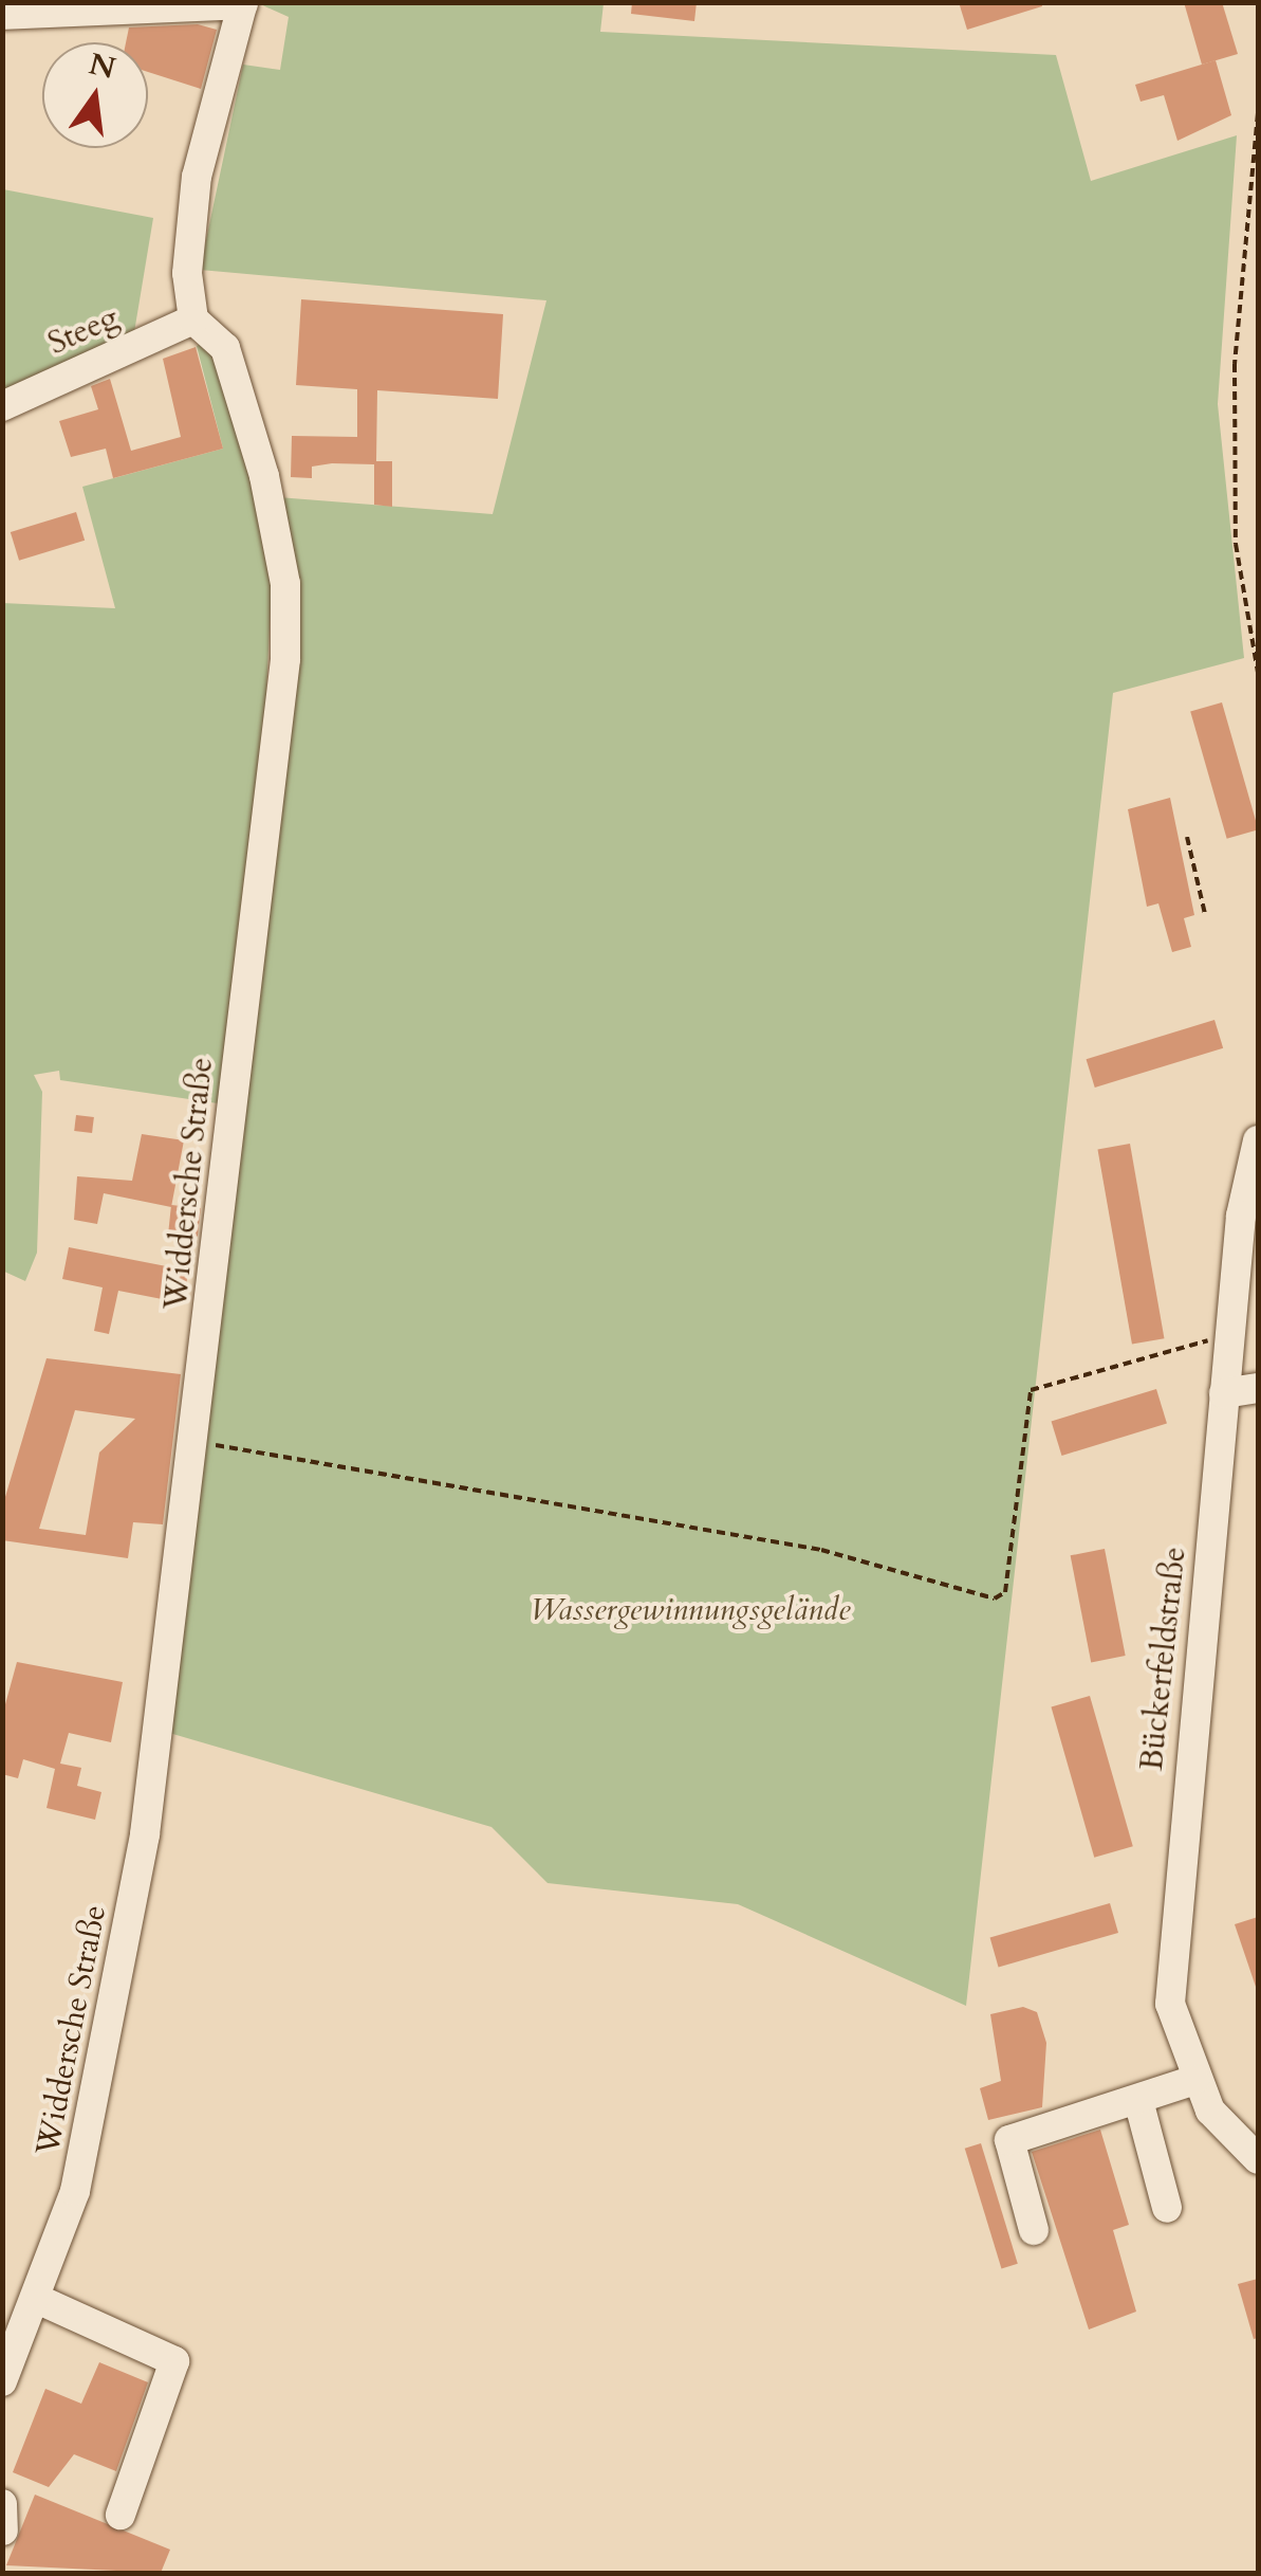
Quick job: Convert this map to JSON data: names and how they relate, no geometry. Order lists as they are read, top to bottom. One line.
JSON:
{"streets":{"street":["Steeg","Widdersche Straße","Bückerfeldstraße"]},"crossings":[["Steeg","Widdersche Straße"]],"parks":["Wassergewinnungsgelände"],"north":"top"}
